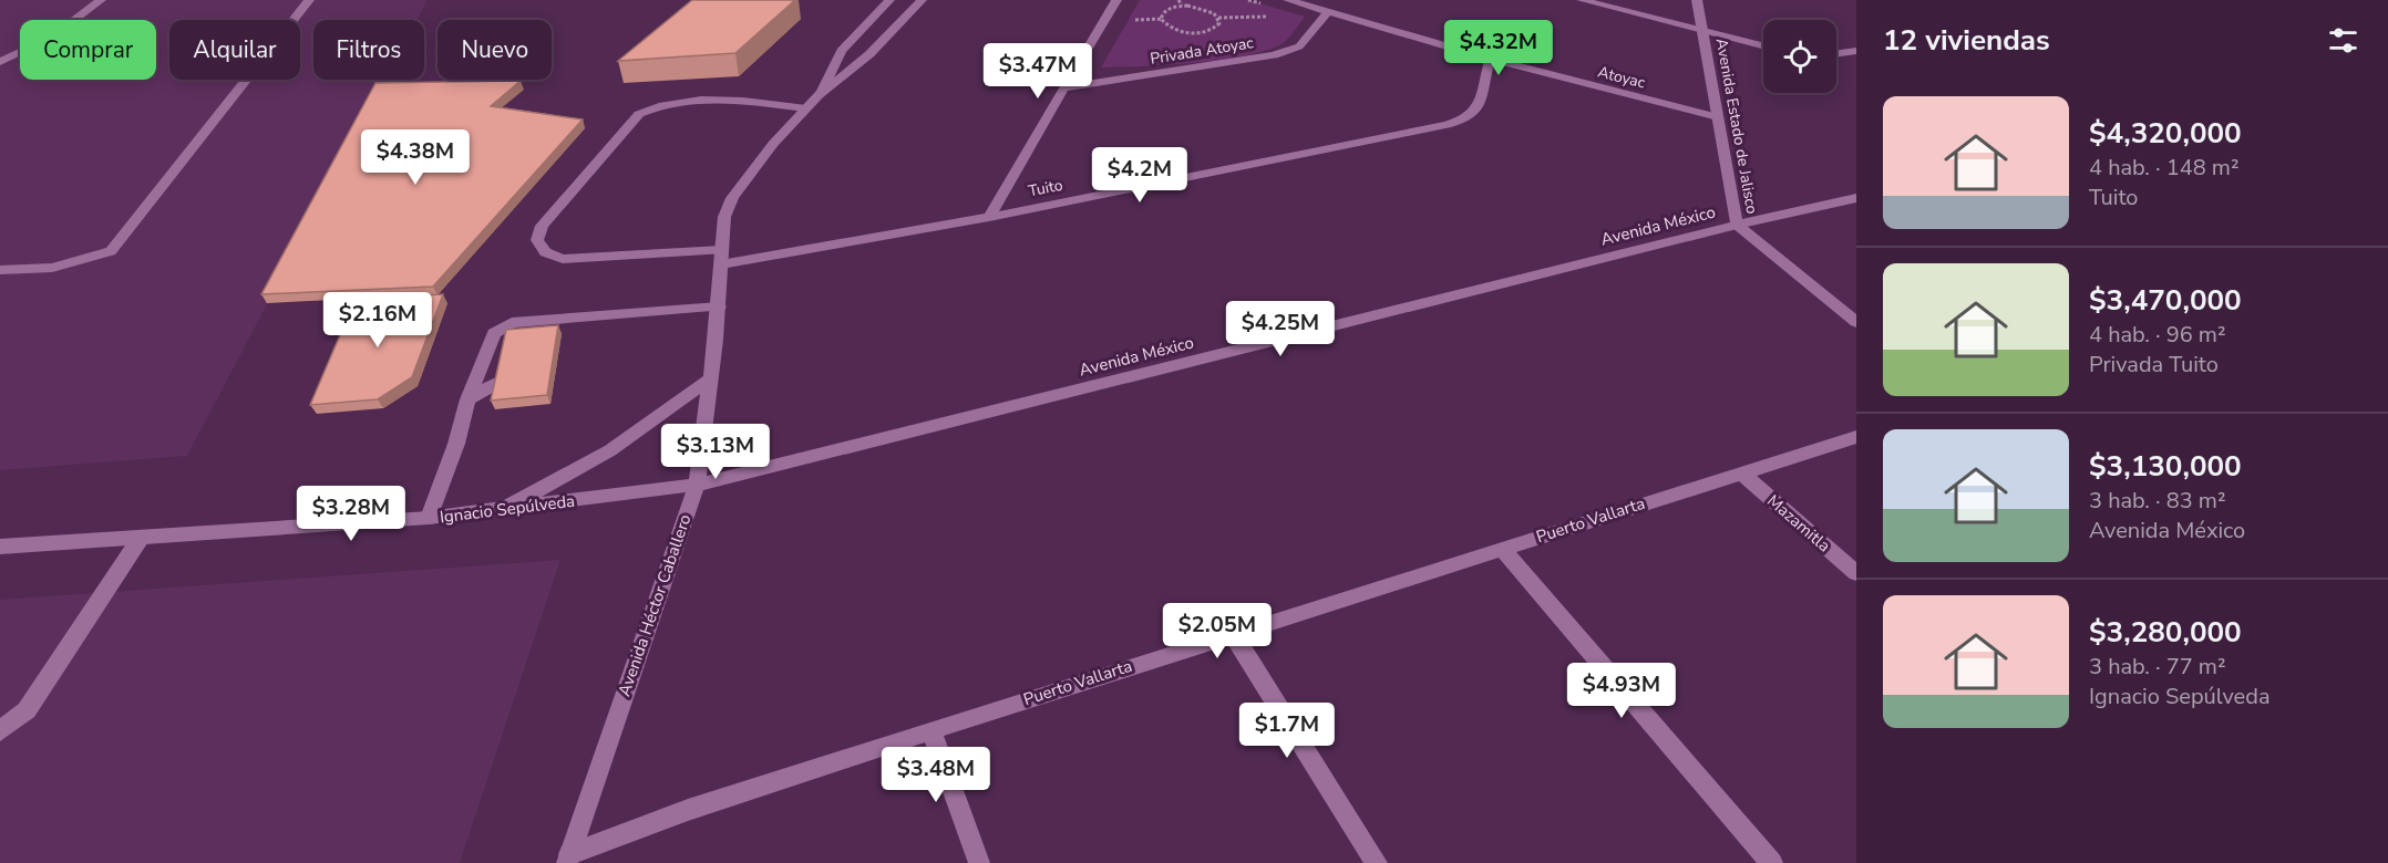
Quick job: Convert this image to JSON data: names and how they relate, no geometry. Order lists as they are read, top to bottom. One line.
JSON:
{"streets":{"street":["Privada Atoyac","Atoyac","Avenida Estado de Jalisco","Tuito","Avenida México","Ignacio Sepúlveda","Puerto Vallarta","Mazamitla","Avenida Héctor Caballero"]},"crossings":[["Privada Atoyac","Atoyac"],["Atoyac","Avenida Estado de Jalisco"],["Atoyac","Tuito"],["Avenida Estado de Jalisco","Avenida México"],["Tuito","Avenida Héctor Caballero"],["Avenida México","Ignacio Sepúlveda"],["Avenida México","Avenida Héctor Caballero"],["Ignacio Sepúlveda","Avenida Héctor Caballero"],["Puerto Vallarta","Mazamitla"],["Puerto Vallarta","Avenida Héctor Caballero"]],"page":{"heading":"12 viviendas","price":["$4.32M","$3.47M","$4.38M","$4.2M","$2.16M","$4.25M","$3.13M","$3.28M","$2.05M","$4.93M","$1.7M","$3.48M"],"chip":["Comprar","Alquilar","Filtros","Nuevo"],"list":[{"name":"$4,320,000","note":"4 hab. · 148 m² · Tuito"},{"name":"$3,470,000","note":"4 hab. · 96 m² · Privada Tuito"},{"name":"$3,130,000","note":"3 hab. · 83 m² · Avenida México"},{"name":"$3,280,000","note":"3 hab. · 77 m² · Ignacio Sepúlveda"}]}}
